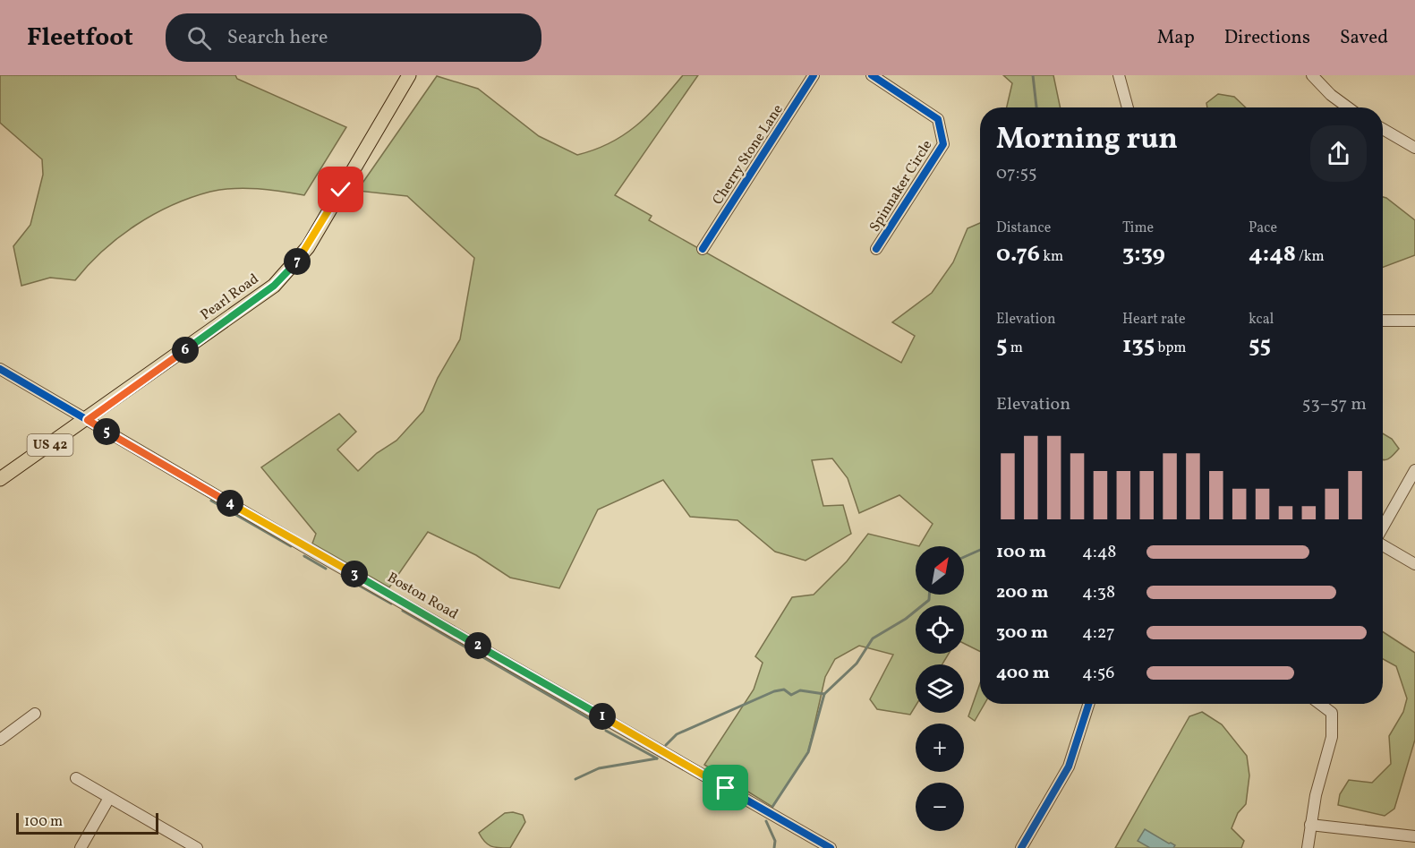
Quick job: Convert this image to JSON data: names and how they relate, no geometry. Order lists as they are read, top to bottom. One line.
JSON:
{"streets":{"main road":["Pearl Road","US 42"],"street":["Cherry Stone Lane","Spinnaker Circle","Boston Road"]},"crossings":[["Pearl Road","Boston Road"]],"scale_bar":"100 m","north":"top right","page":{"header":"Fleetfoot","search":"Search here","nav":["Map","Directions","Saved"],"heading":["Morning run","07:55"],"stats":[["Distance","0.76 km"],["Time","3:39"],["Pace","4:48 /km"],["Elevation","5 m"],["Heart rate","135 bpm"],["kcal","55"]],"pins":["7","6","5","4","3","2","1"],"chart":["Elevation","53–57 m"],"list":[{"name":"100 m","note":"4:48"},{"name":"200 m","note":"4:38"},{"name":"300 m","note":"4:27"},{"name":"400 m","note":"4:56"}],"map_buttons":["+","−"],"scale":"100 m"}}
